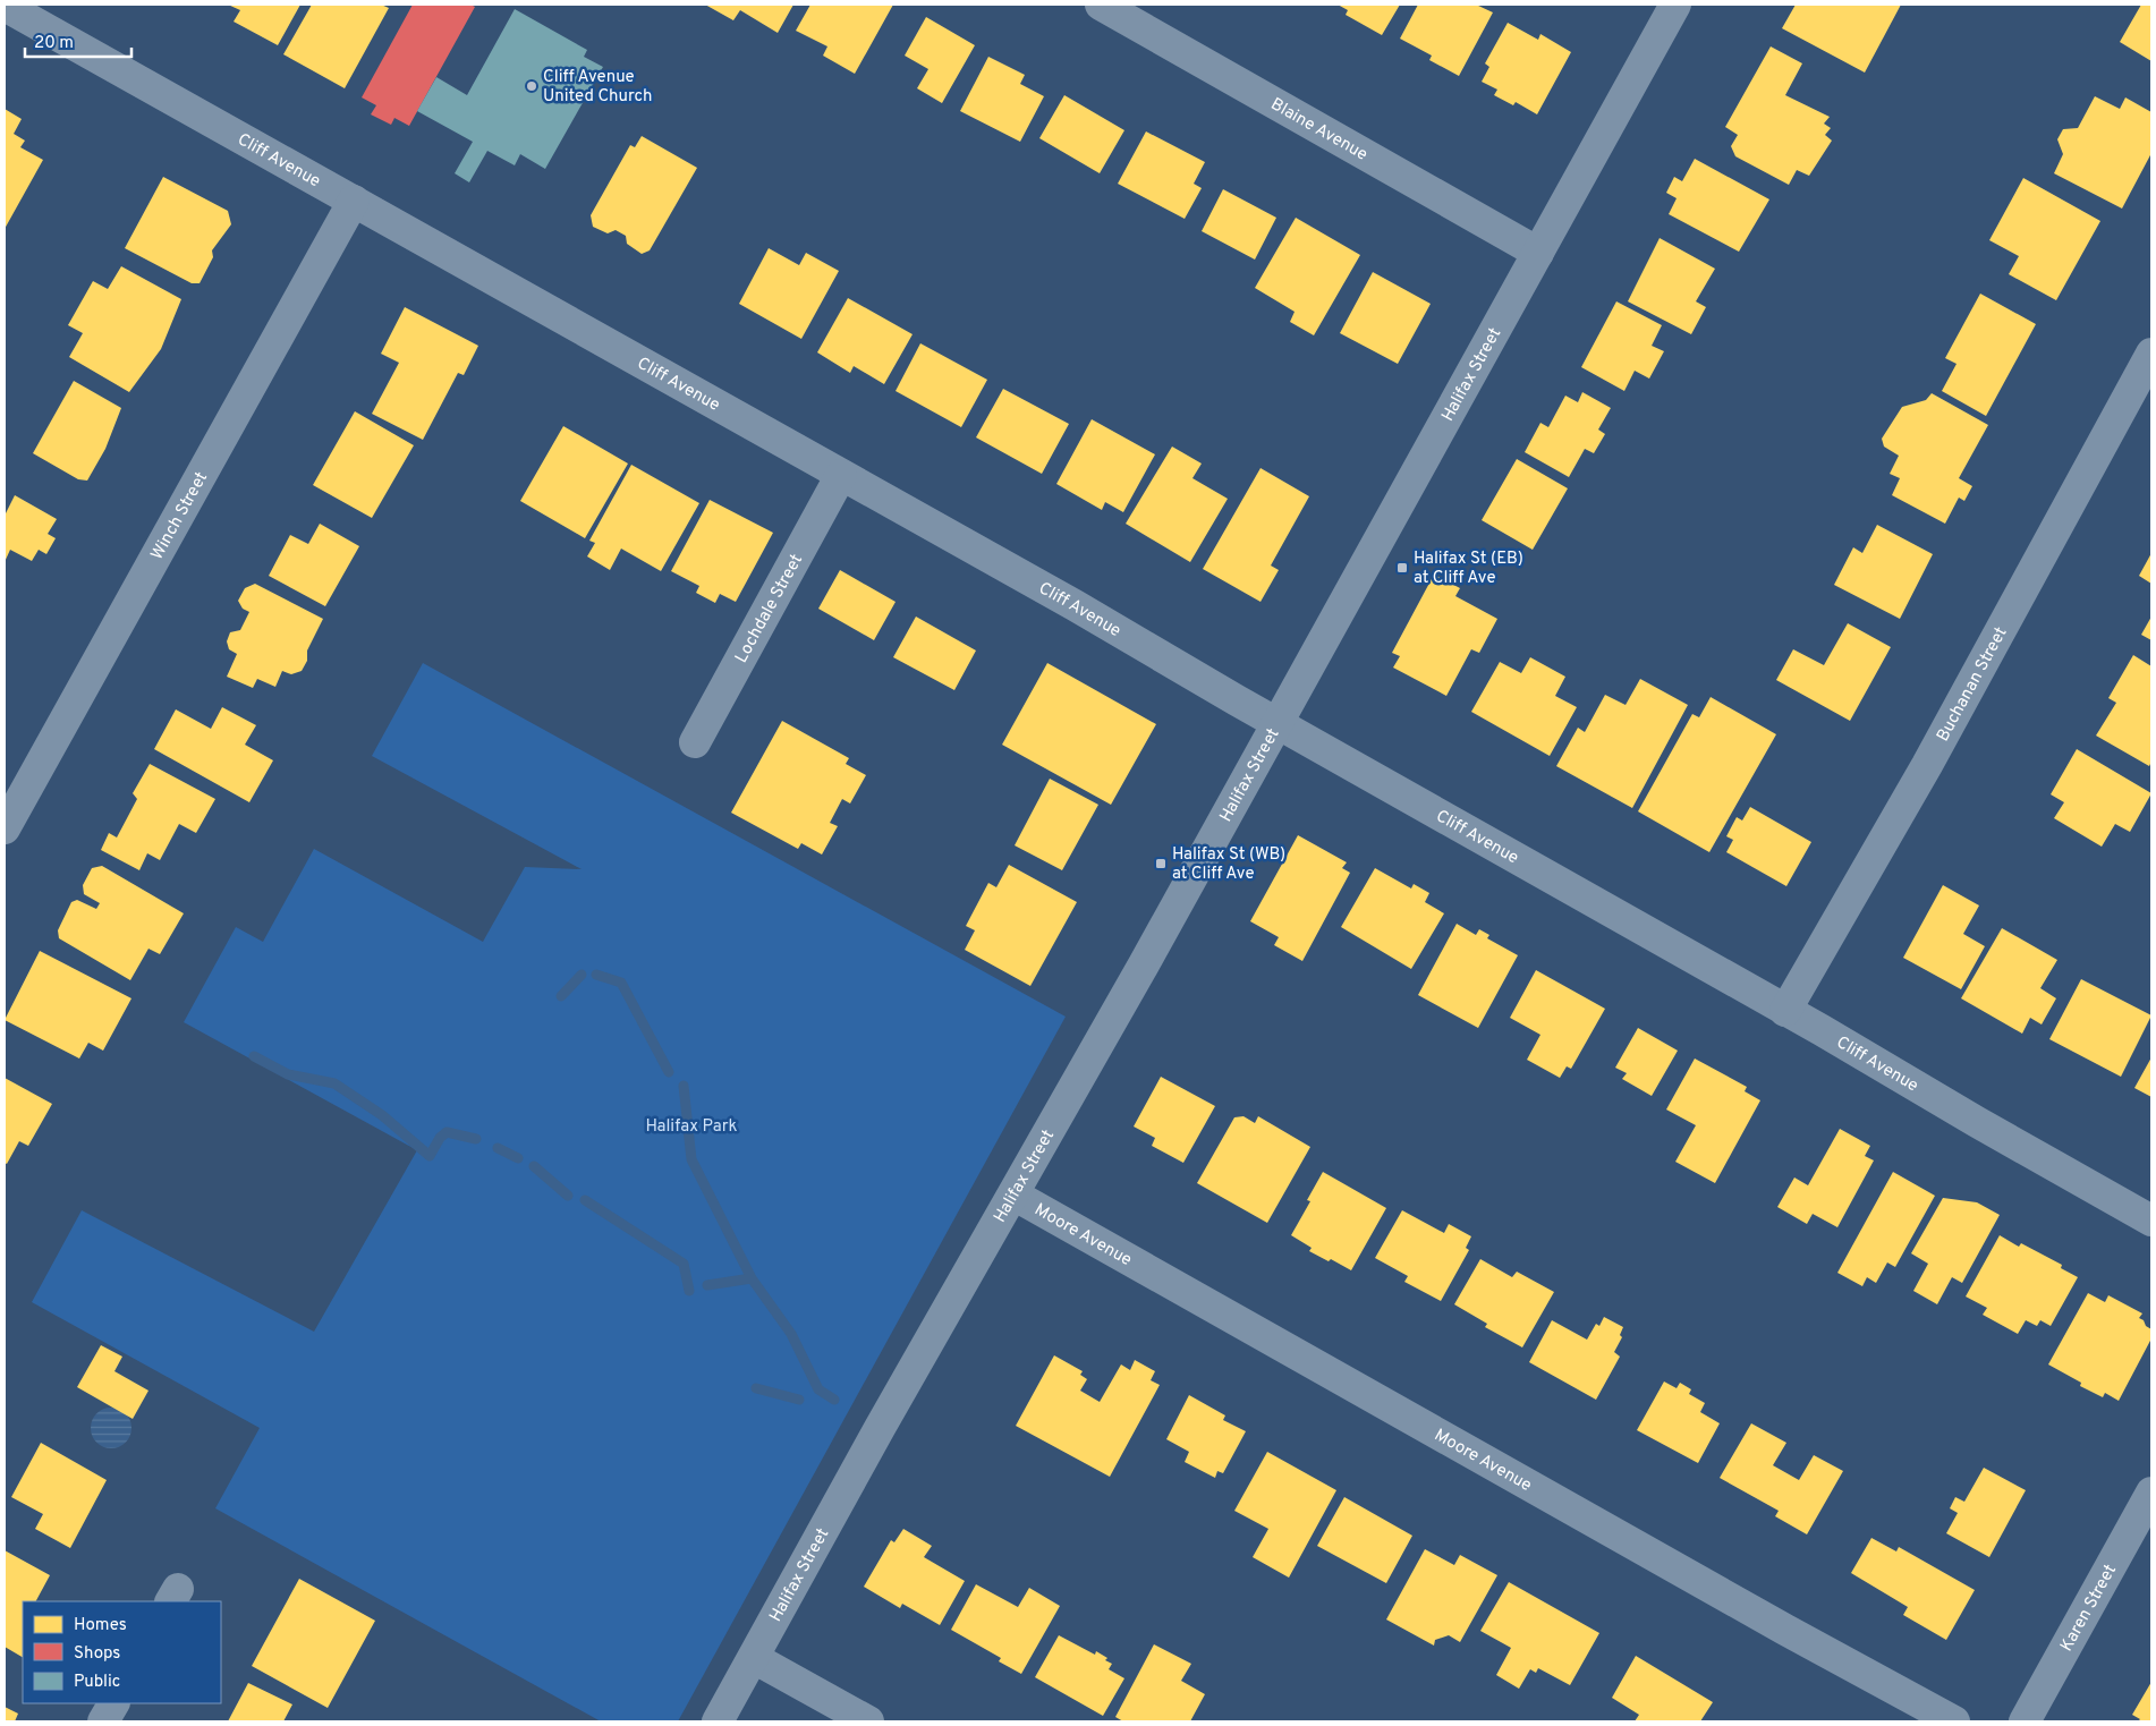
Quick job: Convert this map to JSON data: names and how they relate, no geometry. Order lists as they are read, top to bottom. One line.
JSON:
{"streets":{"street":["Blaine Avenue","Cliff Avenue","Halifax Street","Winch Street","Lochdale Street","Buchanan Street","Moore Avenue","Karen Street"]},"crossings":[["Blaine Avenue","Halifax Street"],["Cliff Avenue","Halifax Street"],["Cliff Avenue","Winch Street"],["Cliff Avenue","Lochdale Street"],["Cliff Avenue","Buchanan Street"],["Halifax Street","Moore Avenue"]],"parks":["Halifax Park"],"places":{"other":["Cliff Avenue United Church"],"transit":["Halifax St (EB) at Cliff Ave","Halifax St (WB) at Cliff Ave"]},"legend":["Homes","Shops","Public"],"scale_bar":"20 m"}
